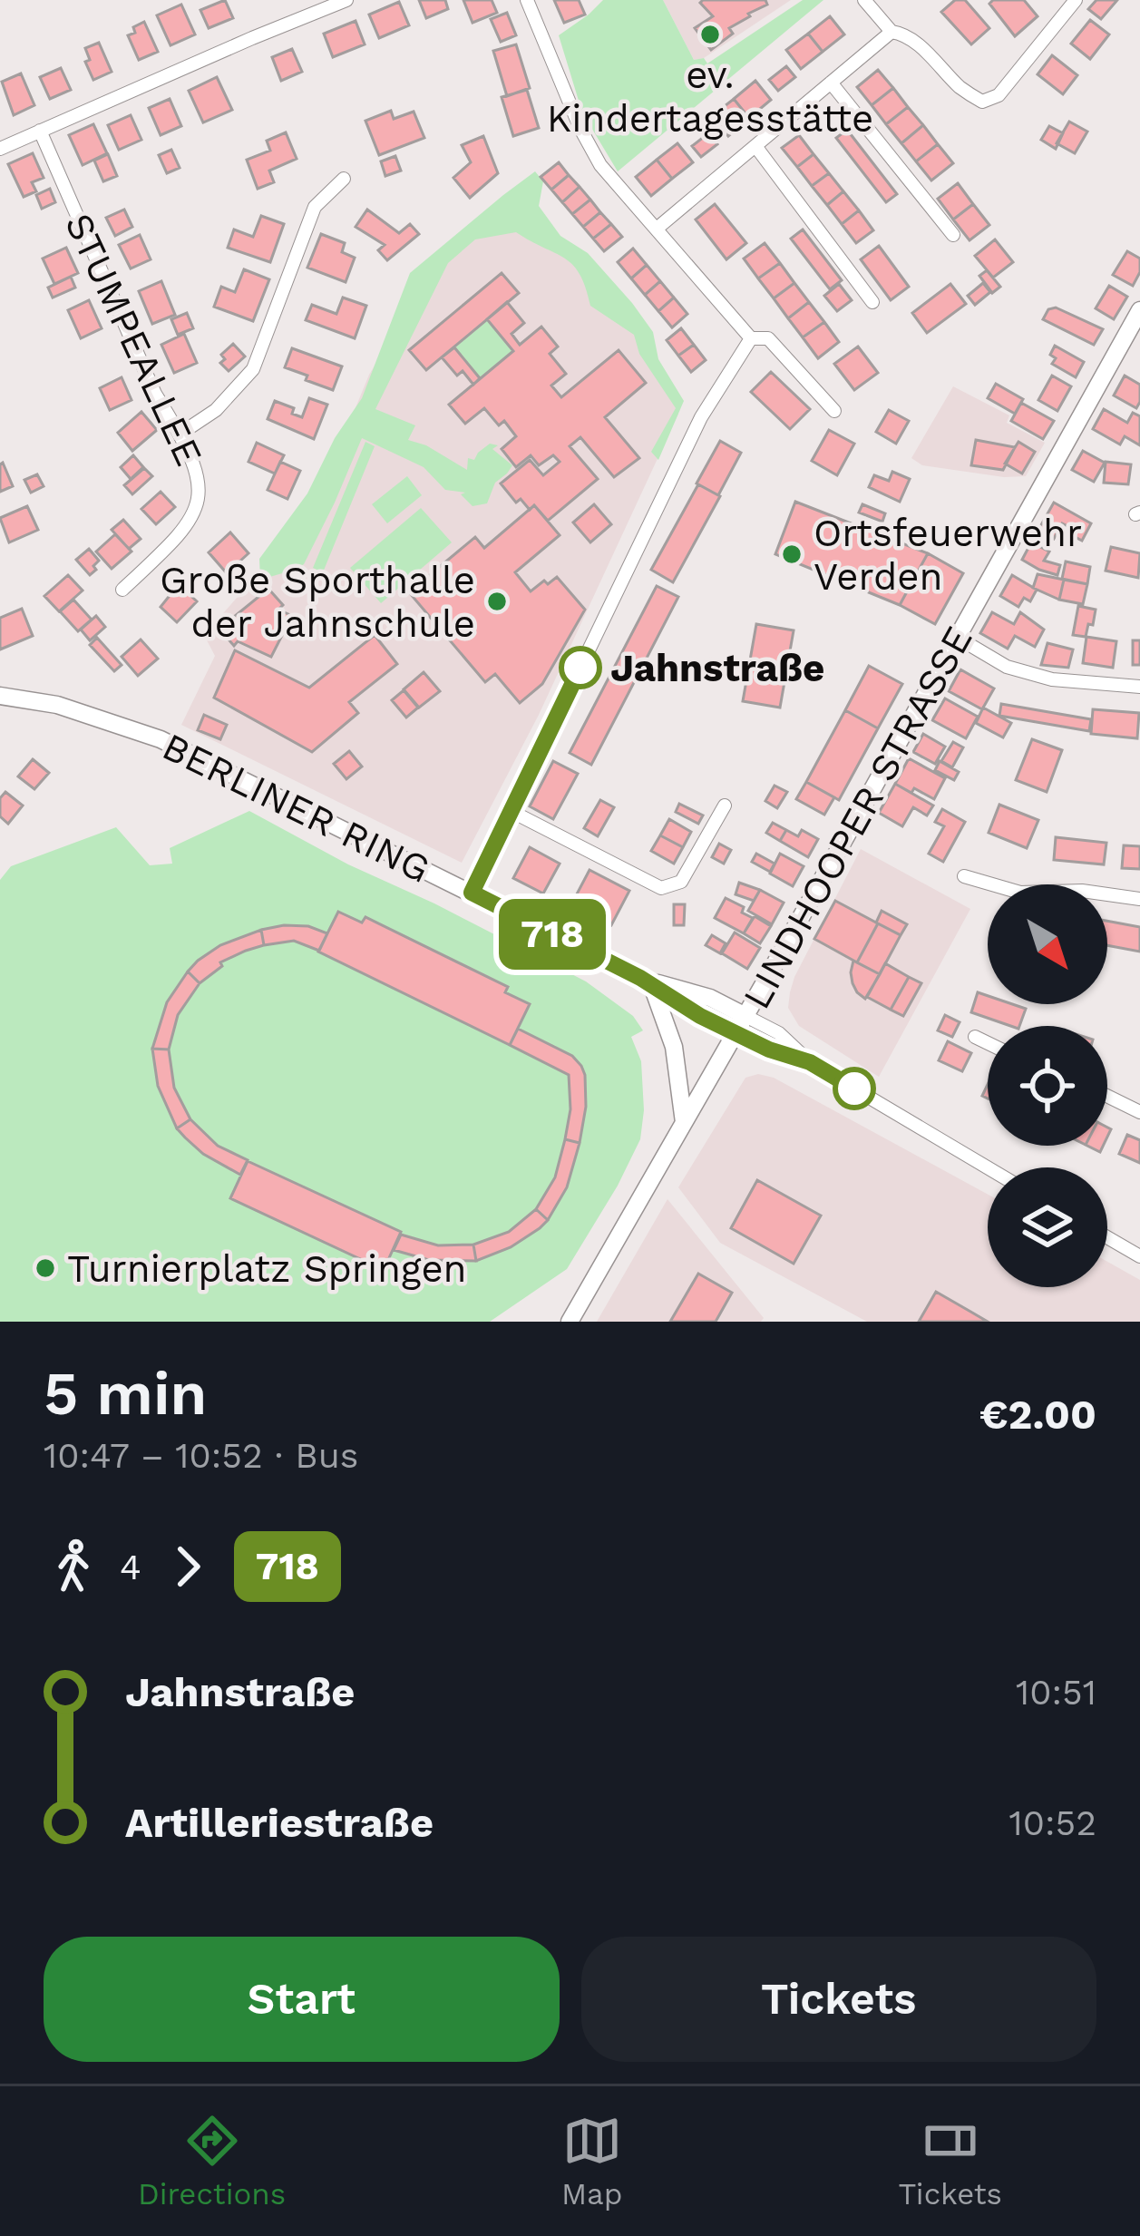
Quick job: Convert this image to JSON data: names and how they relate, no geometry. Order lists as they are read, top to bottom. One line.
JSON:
{"streets":{"main road":["BERLINER RING","LINDHOOPER STRASSE"],"street":["STUMPEALLEE"]},"crossings":[["BERLINER RING","LINDHOOPER STRASSE"]],"places":["ev. Kindertagesstätte","Ortsfeuerwehr Verden","Große Sporthalle der Jahnschule","Jahnstraße","Turnierplatz Springen"],"lines":["bus line 718"],"north":"bottom right","page":{"on_map":"718","heading":["5 min","10:47 – 10:52 · Bus","€2.00"],"legs":["4","718"],"list":[{"name":"Jahnstraße","value":"10:51"},{"name":"Artilleriestraße","value":"10:52"}],"buttons":["Start","Tickets"],"tabs":["Directions","Map","Tickets"]}}
